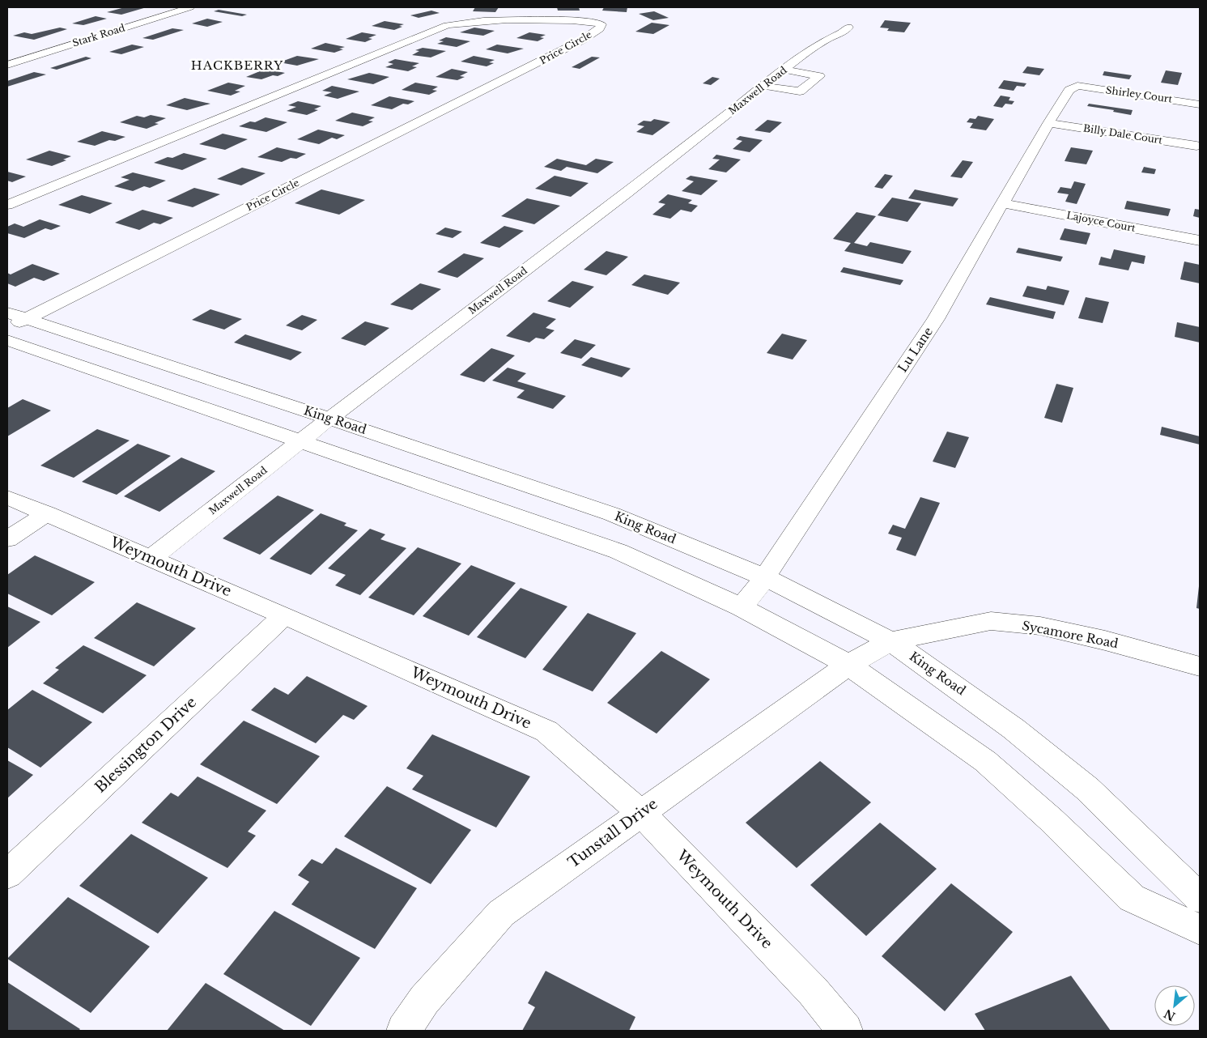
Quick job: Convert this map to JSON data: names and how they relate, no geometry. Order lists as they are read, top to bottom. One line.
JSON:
{"streets":{"street":["Stark Road","Price Circle","Maxwell Road","Shirley Court","Billy Dale Court","Lajoyce Court","Lu Lane","King Road","Weymouth Drive","Sycamore Road","Blessington Drive","Tunstall Drive"]},"crossings":[["Price Circle","King Road"],["Maxwell Road","King Road"],["Maxwell Road","Weymouth Drive"],["Shirley Court","Lu Lane"],["Billy Dale Court","Lu Lane"],["Lajoyce Court","Lu Lane"],["Lu Lane","King Road"],["King Road","Sycamore Road"],["Weymouth Drive","Blessington Drive"],["Weymouth Drive","Tunstall Drive"],["Sycamore Road","Tunstall Drive"]],"districts":["HACKBERRY"],"north":"bottom left"}
